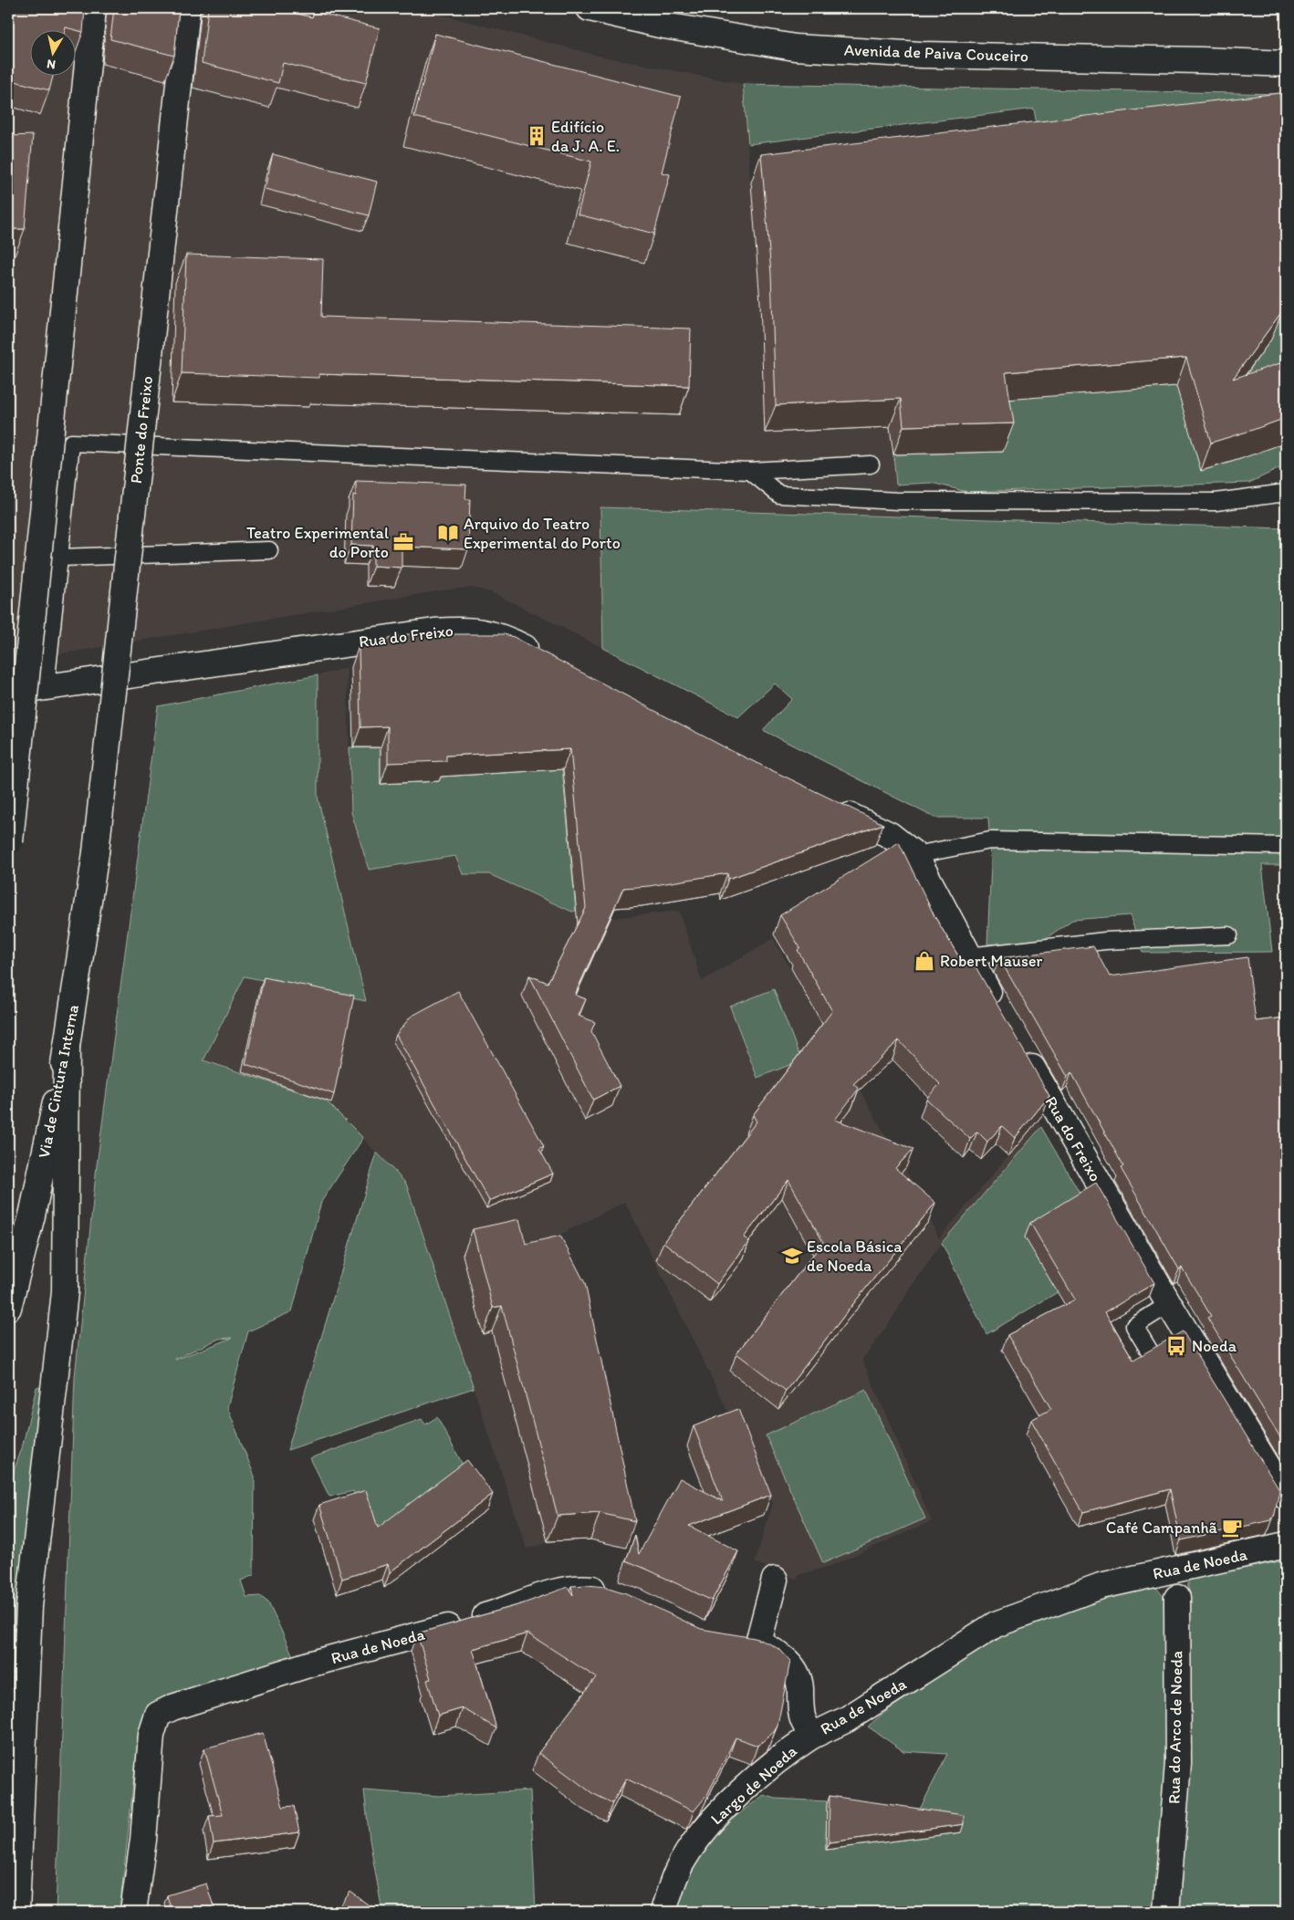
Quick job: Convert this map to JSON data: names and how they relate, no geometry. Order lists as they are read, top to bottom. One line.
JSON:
{"streets":{"main road":["Avenida de Paiva Couceiro","Ponte do Freixo","Rua do Freixo","Via de Cintura Interna","Rua de Noeda","Rua do Arco de Noeda","Largo de Noeda"]},"crossings":[["Ponte do Freixo","Via de Cintura Interna"],["Rua de Noeda","Rua do Arco de Noeda"],["Rua de Noeda","Largo de Noeda"]],"places":{"building":["Edifício da J. A. E."],"library":["Arquivo do Teatro Experimental do Porto"],"office":["Teatro Experimental do Porto"],"shop":["Robert Mauser"],"school or university":["Escola Básica de Noeda"],"bus stop":["Noeda"],"cafe":["Café Campanhã"]},"north":"bottom"}
